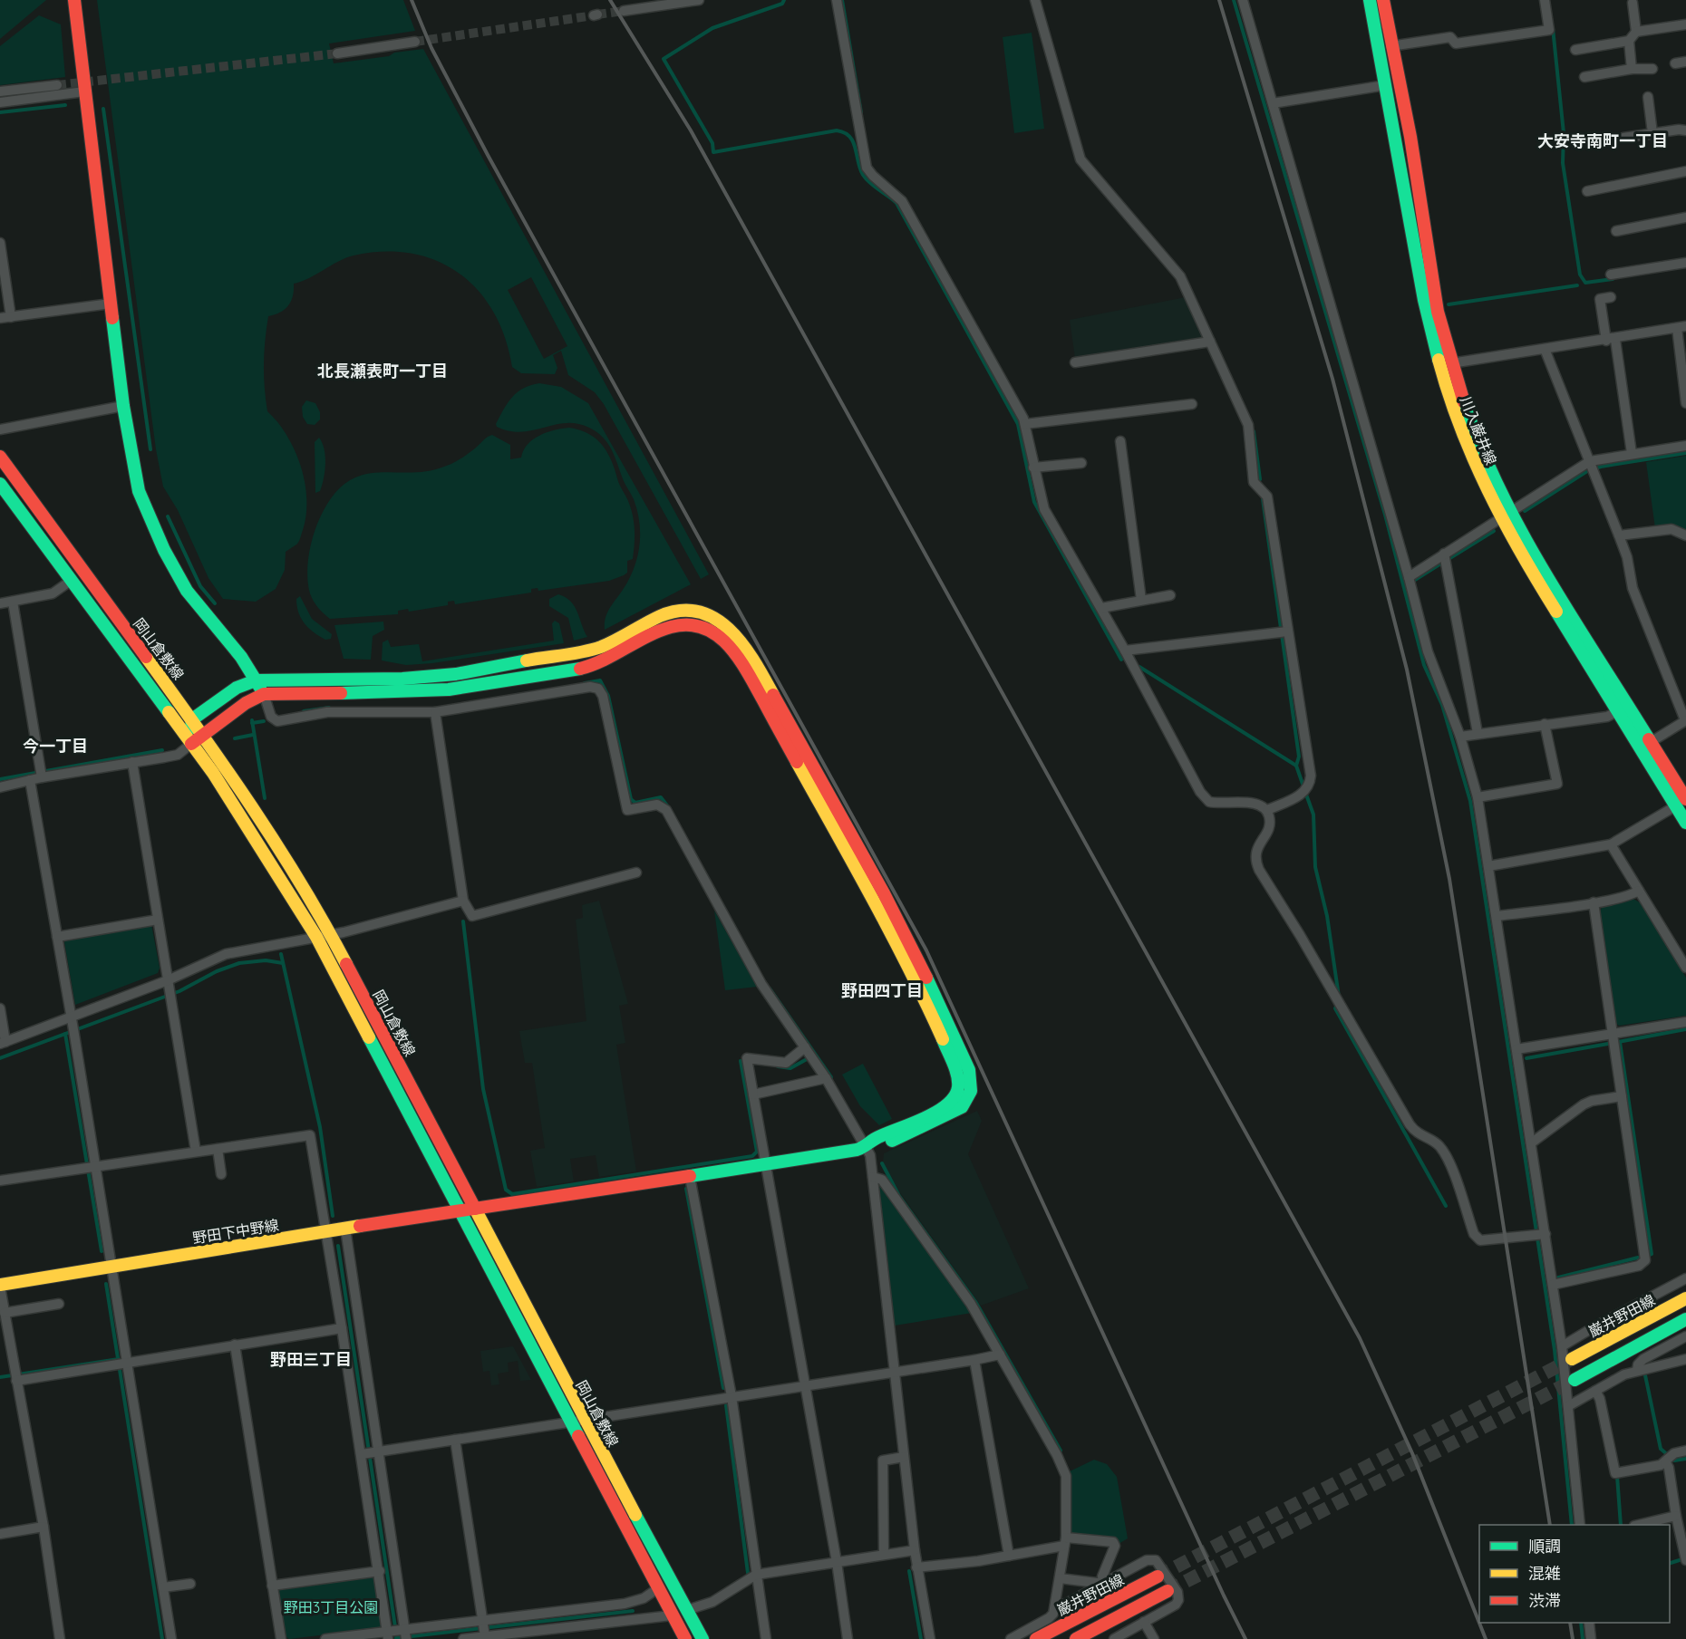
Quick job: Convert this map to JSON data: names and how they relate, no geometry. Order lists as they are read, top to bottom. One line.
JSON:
{"streets":{"main road":["川入巌井線","岡山倉敷線","野田下中野線","巌井野田線"]},"crossings":[["岡山倉敷線","野田下中野線"]],"districts":["大安寺南町一丁目","北長瀬表町一丁目","今一丁目","野田四丁目","野田三丁目"],"parks":["野田3丁目公園"],"legend":["順調","混雑","渋滞"]}
